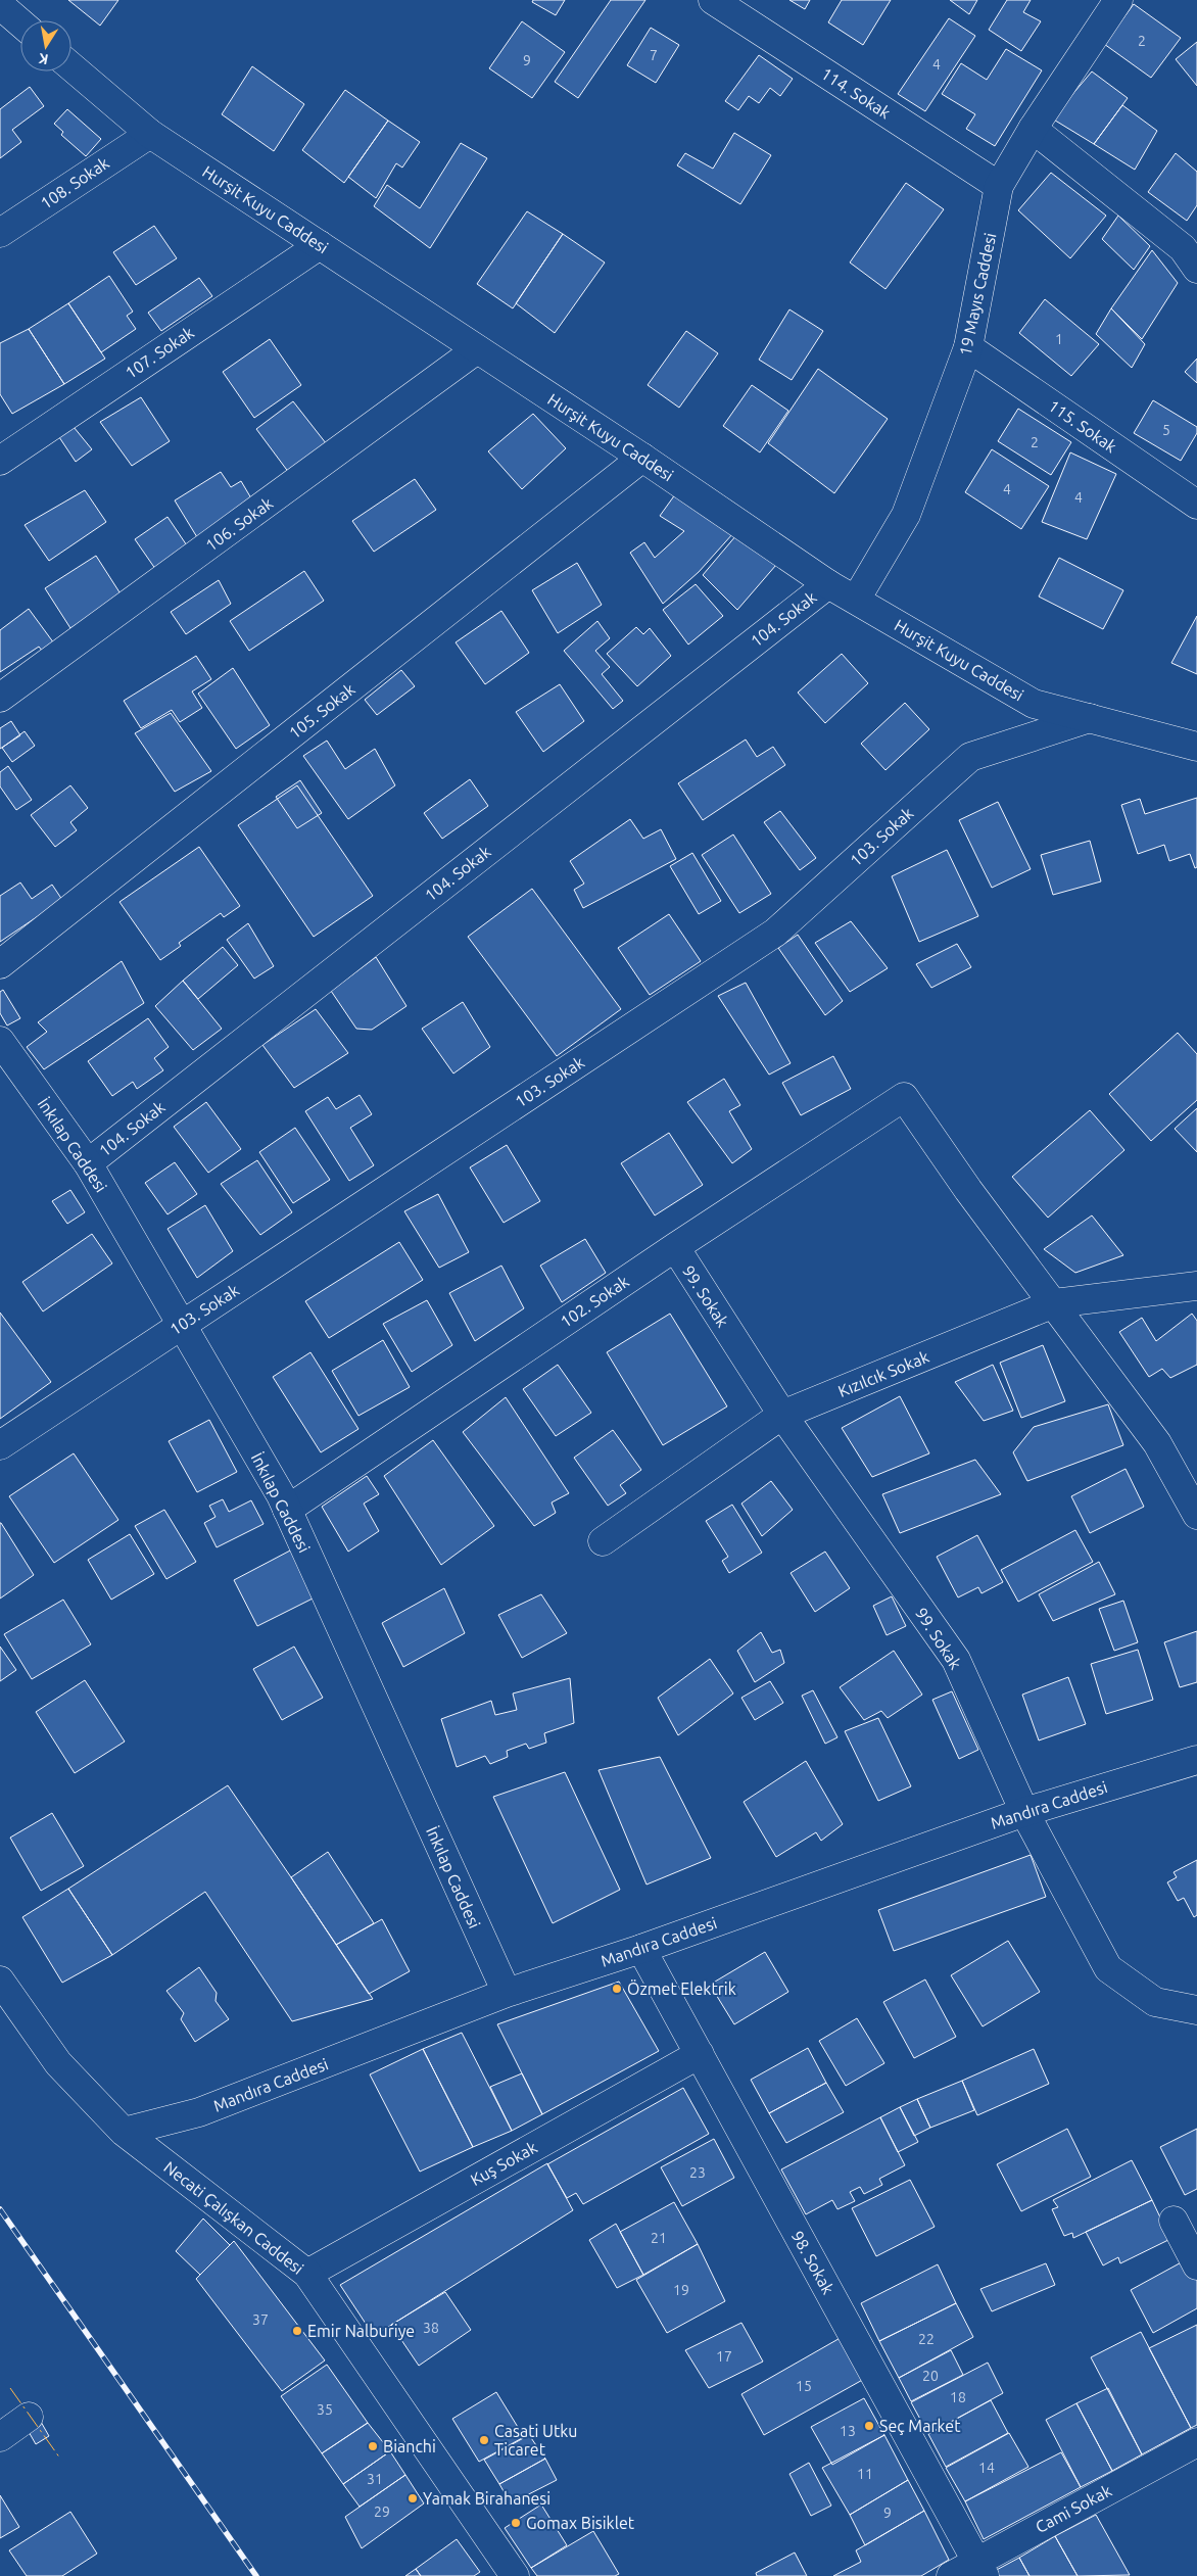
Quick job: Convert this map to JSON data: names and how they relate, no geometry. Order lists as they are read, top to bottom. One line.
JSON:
{"streets":{"street":["114. Sokak","108. Sokak","Hurşit Kuyu Caddesi","19 Mayıs Caddesi","107. Sokak","115. Sokak","106. Sokak","104. Sokak","105. Sokak","103. Sokak","İnkılap Caddesi","99. Sokak","102. Sokak","Kızılcık Sokak","Mandıra Caddesi","Kuş Sokak","Necati Çalışkan Caddesi","98. Sokak","Cami Sokak"]},"crossings":[["114. Sokak","19 Mayıs Caddesi"],["108. Sokak","Hurşit Kuyu Caddesi"],["Hurşit Kuyu Caddesi","19 Mayıs Caddesi"],["Hurşit Kuyu Caddesi","107. Sokak"],["Hurşit Kuyu Caddesi","106. Sokak"],["Hurşit Kuyu Caddesi","104. Sokak"],["Hurşit Kuyu Caddesi","105. Sokak"],["Hurşit Kuyu Caddesi","103. Sokak"],["19 Mayıs Caddesi","115. Sokak"],["104. Sokak","İnkılap Caddesi"],["103. Sokak","İnkılap Caddesi"],["İnkılap Caddesi","102. Sokak"],["İnkılap Caddesi","Mandıra Caddesi"],["99. Sokak","102. Sokak"],["99. Sokak","Kızılcık Sokak"],["99. Sokak","Mandıra Caddesi"],["102. Sokak","Kızılcık Sokak"],["Mandıra Caddesi","Necati Çalışkan Caddesi"],["Mandıra Caddesi","98. Sokak"],["Kuş Sokak","Necati Çalışkan Caddesi"],["Kuş Sokak","98. Sokak"],["98. Sokak","Cami Sokak"]],"places":["Özmet Elektrik","Emir Nalburiye","Seç Market","Casati Utku Ticaret","Bianchi","Yamak Birahanesi","Gomax Bisiklet"],"house_numbers":["2","7","9","4","1","5","2","4","4","23","21","19","37","38","22","17","20","15","18","35","13","14","11","31","29","9"],"north":"bottom"}
